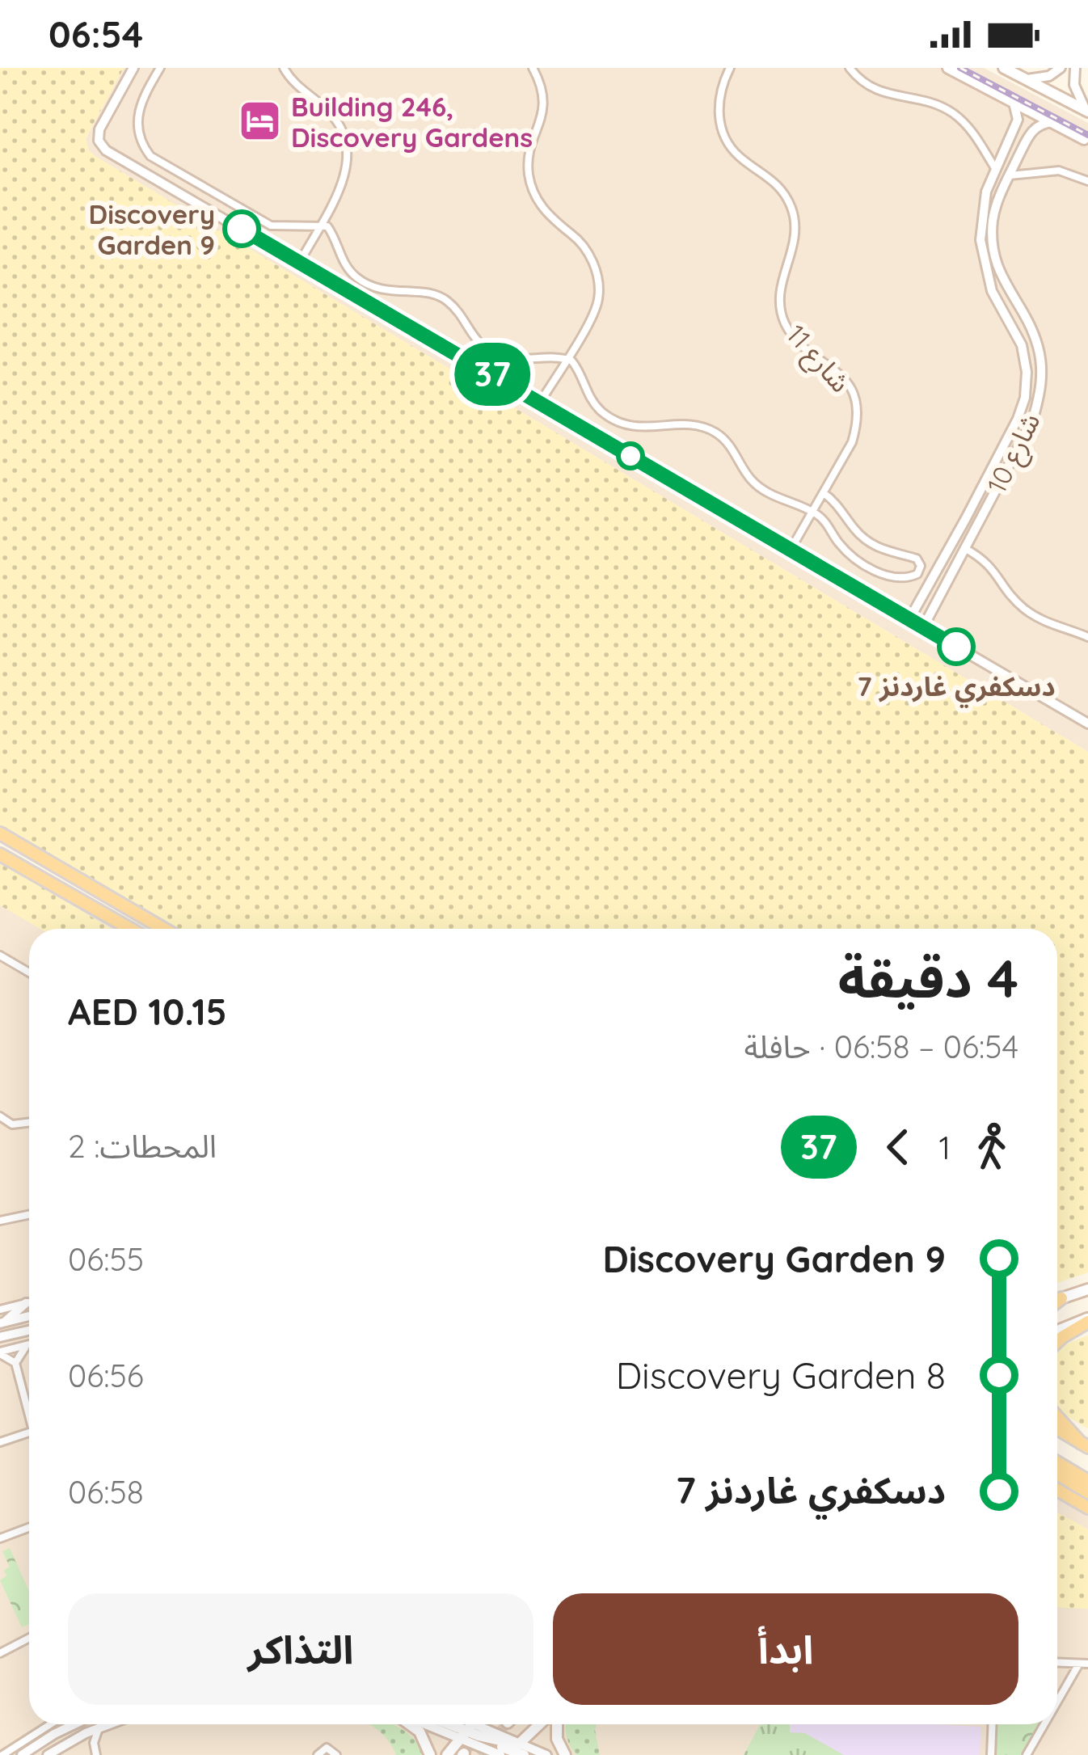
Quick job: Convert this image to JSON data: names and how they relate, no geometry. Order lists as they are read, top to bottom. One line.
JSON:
{"streets":{"street":["شارع 11","شارع 10"]},"places":{"hotel":["Building 246, Discovery Gardens"],"other":["Discovery Garden 9","دسكفري غاردنز 7"]},"lines":["bus line 37"],"page":{"status":"06:54","on_map":"37","heading":["4 دقيقة","06:54 – 06:58 · حافلة","AED 10.15"],"legs":["1","37","المحطات: 2"],"list":[{"name":"Discovery Garden 9","value":"06:55"},{"name":"Discovery Garden 8","value":"06:56"},{"name":"دسكفري غاردنز 7","value":"06:58"}],"buttons":["ابدأ","التذاكر"]}}
